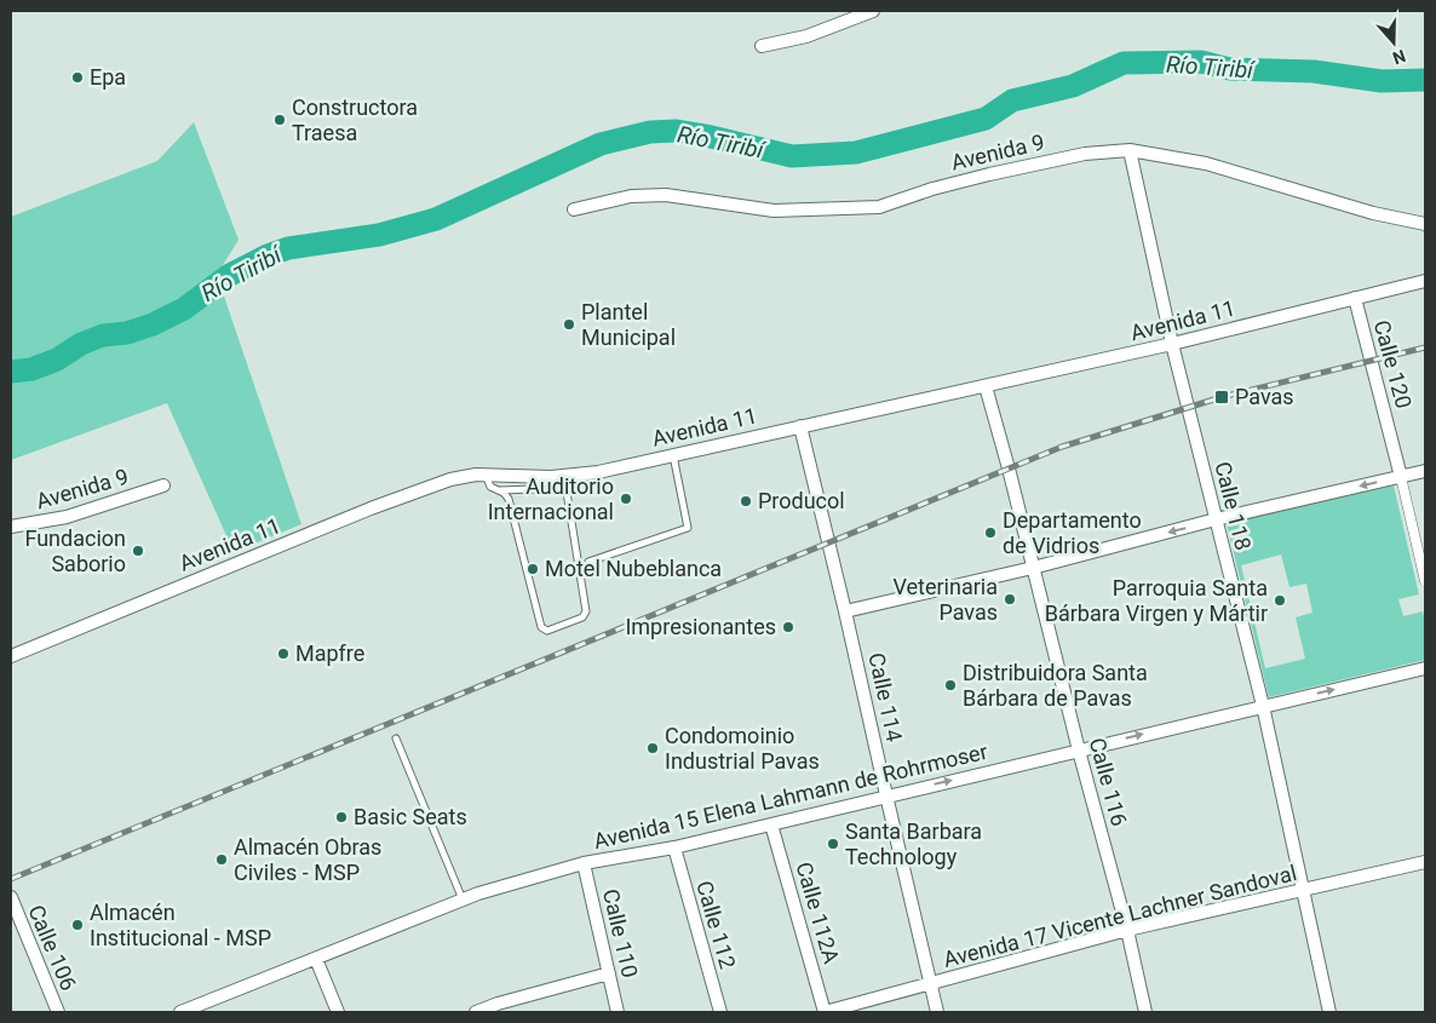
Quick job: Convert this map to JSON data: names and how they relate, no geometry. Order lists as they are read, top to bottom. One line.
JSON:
{"streets":{"street":["Avenida 9","Avenida 11","Calle 120","Calle 118","Calle 114","Calle 116","Avenida 15 Elena Lahmann de Rohrmoser","Calle 112A","Avenida 17 Vicente Lachner Sandoval","Calle 112","Calle 110","Calle 106"]},"crossings":[["Avenida 9","Calle 118"],["Avenida 11","Calle 120"],["Avenida 11","Calle 118"],["Avenida 11","Calle 114"],["Avenida 11","Calle 116"],["Calle 118","Avenida 15 Elena Lahmann de Rohrmoser"],["Calle 118","Avenida 17 Vicente Lachner Sandoval"],["Calle 114","Avenida 15 Elena Lahmann de Rohrmoser"],["Calle 114","Avenida 17 Vicente Lachner Sandoval"],["Calle 116","Avenida 15 Elena Lahmann de Rohrmoser"],["Calle 116","Avenida 17 Vicente Lachner Sandoval"],["Avenida 15 Elena Lahmann de Rohrmoser","Calle 112A"],["Avenida 15 Elena Lahmann de Rohrmoser","Calle 112"],["Avenida 15 Elena Lahmann de Rohrmoser","Calle 110"],["Calle 112A","Avenida 17 Vicente Lachner Sandoval"]],"one_way":["Avenida 15 Elena Lahmann de Rohrmoser"],"water":["Río Tiribí"],"places":{"other":["Epa","Constructora Traesa","Plantel Municipal","Auditorio Internacional","Producol","Departamento de Vidrios","Fundacion Saborio","Motel Nubeblanca","Veterinaria Pavas","Parroquia Santa Bárbara Virgen y Mártir","Impresionantes","Mapfre","Distribuidora Santa Bárbara de Pavas","Condomoinio Industrial Pavas","Basic Seats","Santa Barbara Technology","Almacén Obras Civiles - MSP","Almacén Institucional - MSP"],"transit":["Pavas"]},"north":"bottom"}
